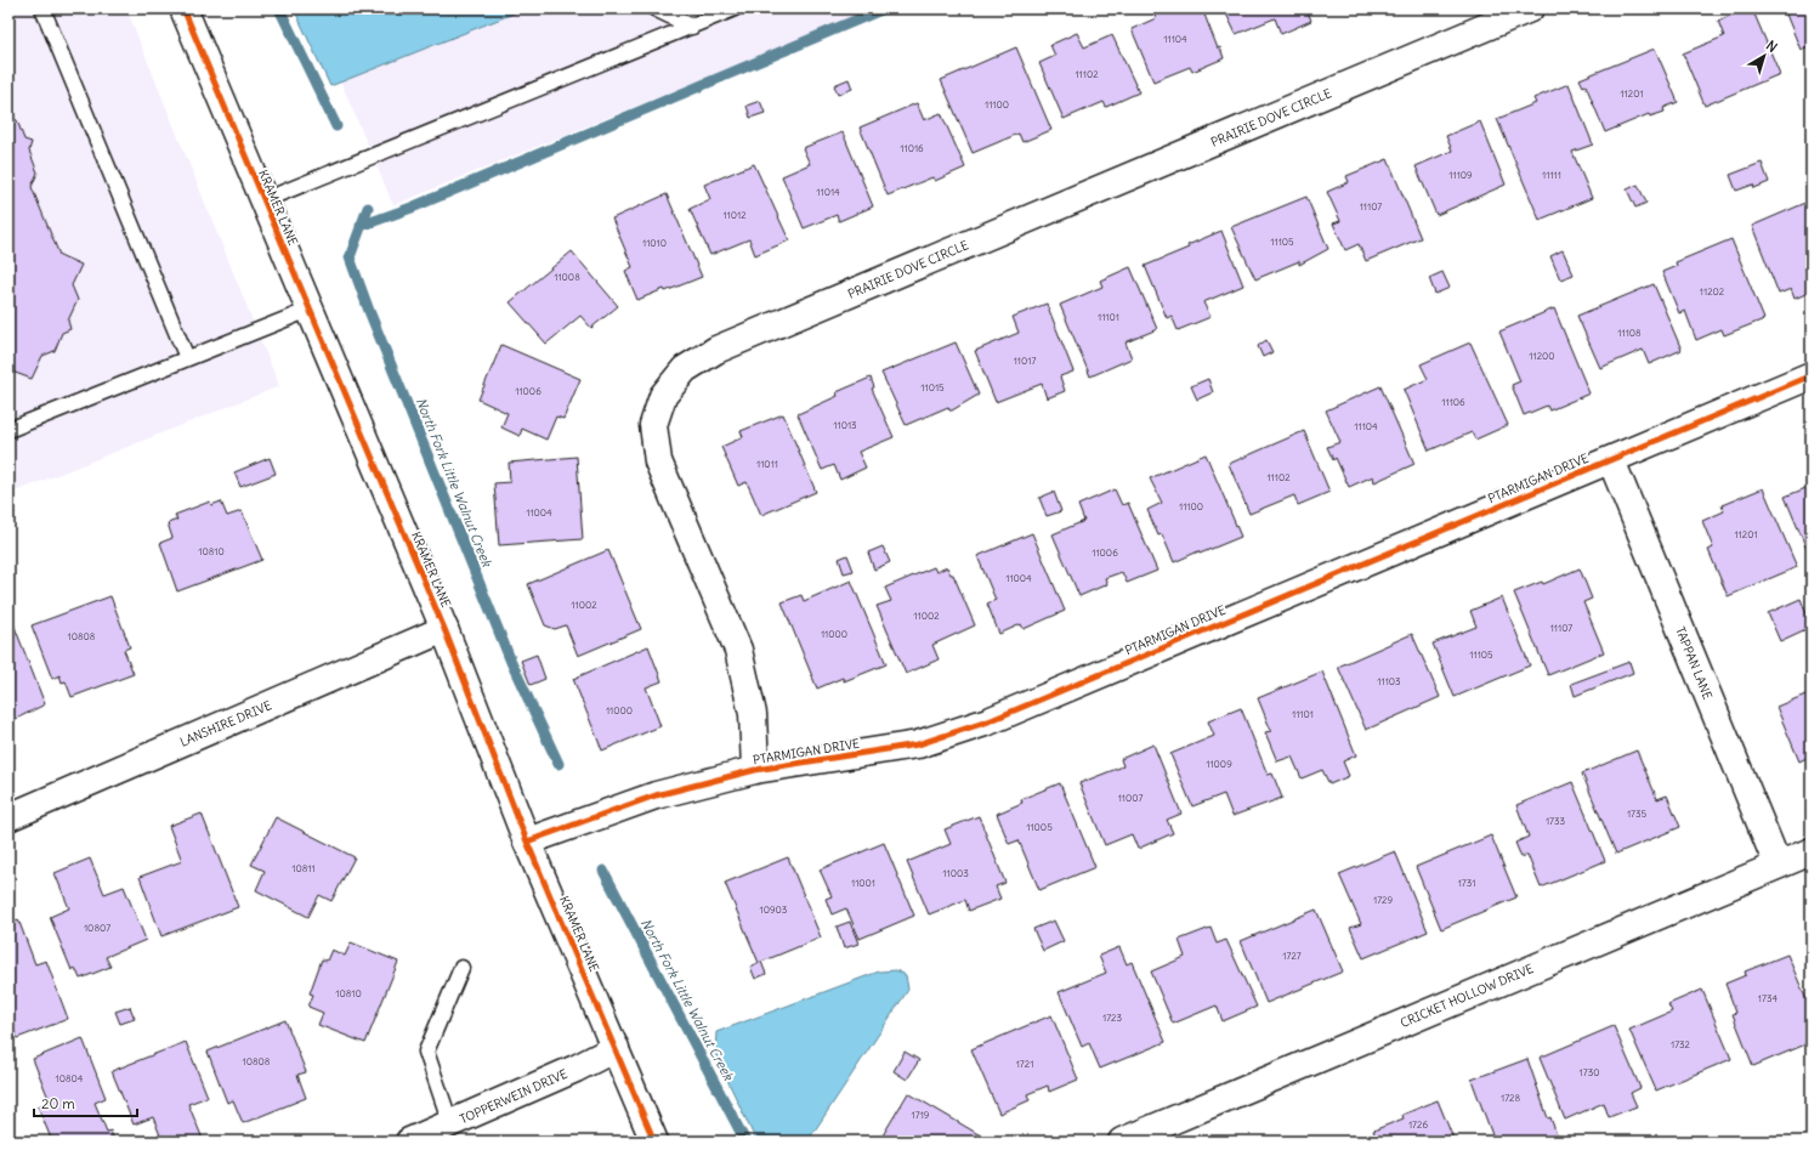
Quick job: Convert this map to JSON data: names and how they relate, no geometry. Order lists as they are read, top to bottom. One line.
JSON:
{"streets":{"street":["PRAIRIE DOVE CIRCLE","KRAMER LANE","PTARMIGAN DRIVE","TAPPAN LANE","LANSHIRE DRIVE","CRICKET HOLLOW DRIVE","TOPPERWEIN DRIVE"]},"crossings":[["PRAIRIE DOVE CIRCLE","PTARMIGAN DRIVE"],["KRAMER LANE","PTARMIGAN DRIVE"],["KRAMER LANE","LANSHIRE DRIVE"],["KRAMER LANE","TOPPERWEIN DRIVE"],["PTARMIGAN DRIVE","TAPPAN LANE"],["TAPPAN LANE","CRICKET HOLLOW DRIVE"]],"water":["North Fork Little Walnut Creek"],"house_numbers":["11104","11102","11201","11100","11016","11109","11111","11014","11107","11012","11105","11010","11008","11202","11101","11108","11200","11017","11015","11006","11106","11013","11104","11011","11102","11100","11004","11201","10810","11006","11004","11002","11002","11107","11000","10808","11105","11103","11000","11101","11009","11007","1735","1733","11005","10811","11003","11001","1731","1729","10903","10807","1727","10810","1734","1723","1732","10808","1721","1730","10804","1728","1719","1726"],"scale_bar":"20 m","north":"top right"}
